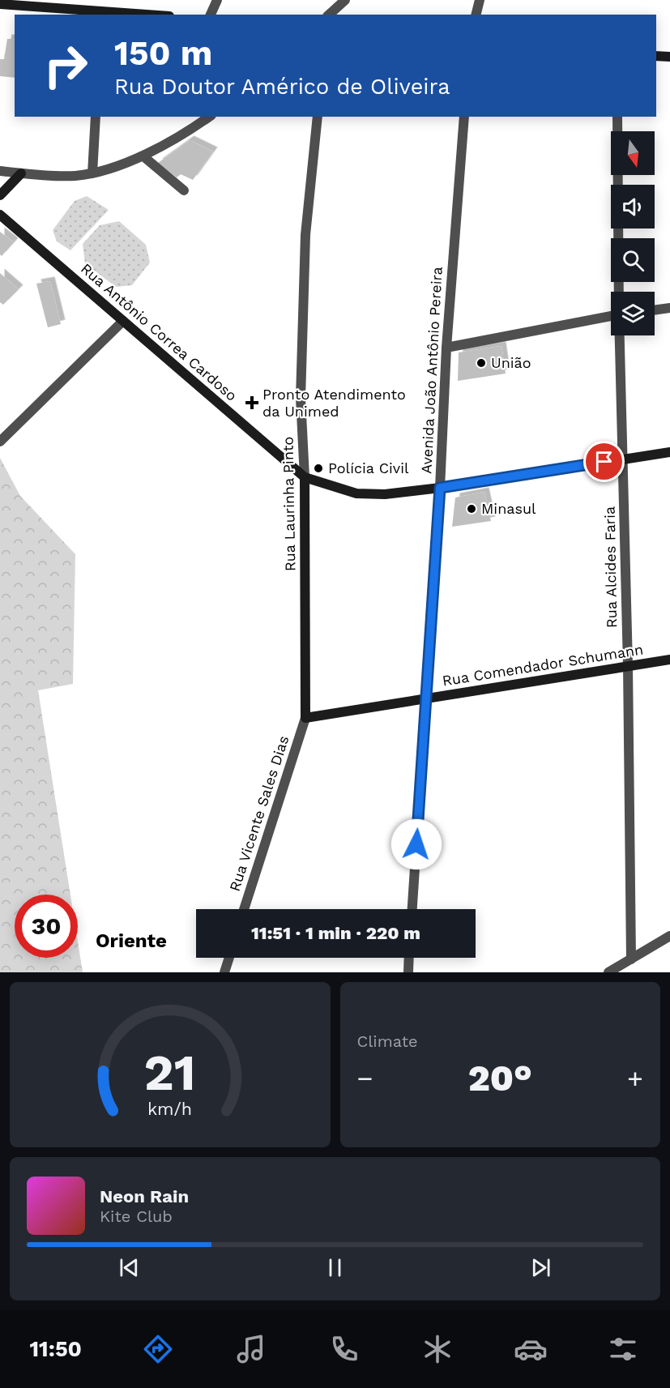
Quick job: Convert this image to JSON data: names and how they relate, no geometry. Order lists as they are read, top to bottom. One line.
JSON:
{"streets":{"main road":["Rua Antônio Correa Cardoso","Rua Laurinha Pinto","Rua Comendador Schumann"],"street":["Avenida João Antônio Pereira","Rua Alcides Faria","Rua Vicente Sales Dias"]},"crossings":[["Rua Antônio Correa Cardoso","Avenida João Antônio Pereira"],["Rua Antônio Correa Cardoso","Rua Laurinha Pinto"],["Rua Antônio Correa Cardoso","Rua Alcides Faria"],["Avenida João Antônio Pereira","Rua Comendador Schumann"],["Rua Laurinha Pinto","Rua Comendador Schumann"],["Rua Laurinha Pinto","Rua Vicente Sales Dias"],["Rua Alcides Faria","Rua Comendador Schumann"],["Rua Comendador Schumann","Rua Vicente Sales Dias"]],"districts":["Oriente"],"places":{"other":["União","Polícia Civil","Minasul"],"health":["Pronto Atendimento da Unimed"]},"north":"bottom","page":{"turn":["150 m","Rua Doutor Américo de Oliveira"],"limit":"30","trip":"11:51 · 1 min · 220 m","tile":"Climate","heat":["−","20°","+"],"song":["Neon Rain","Kite Club"],"tabs":"11:50","gauge":["21","km/h"]}}
